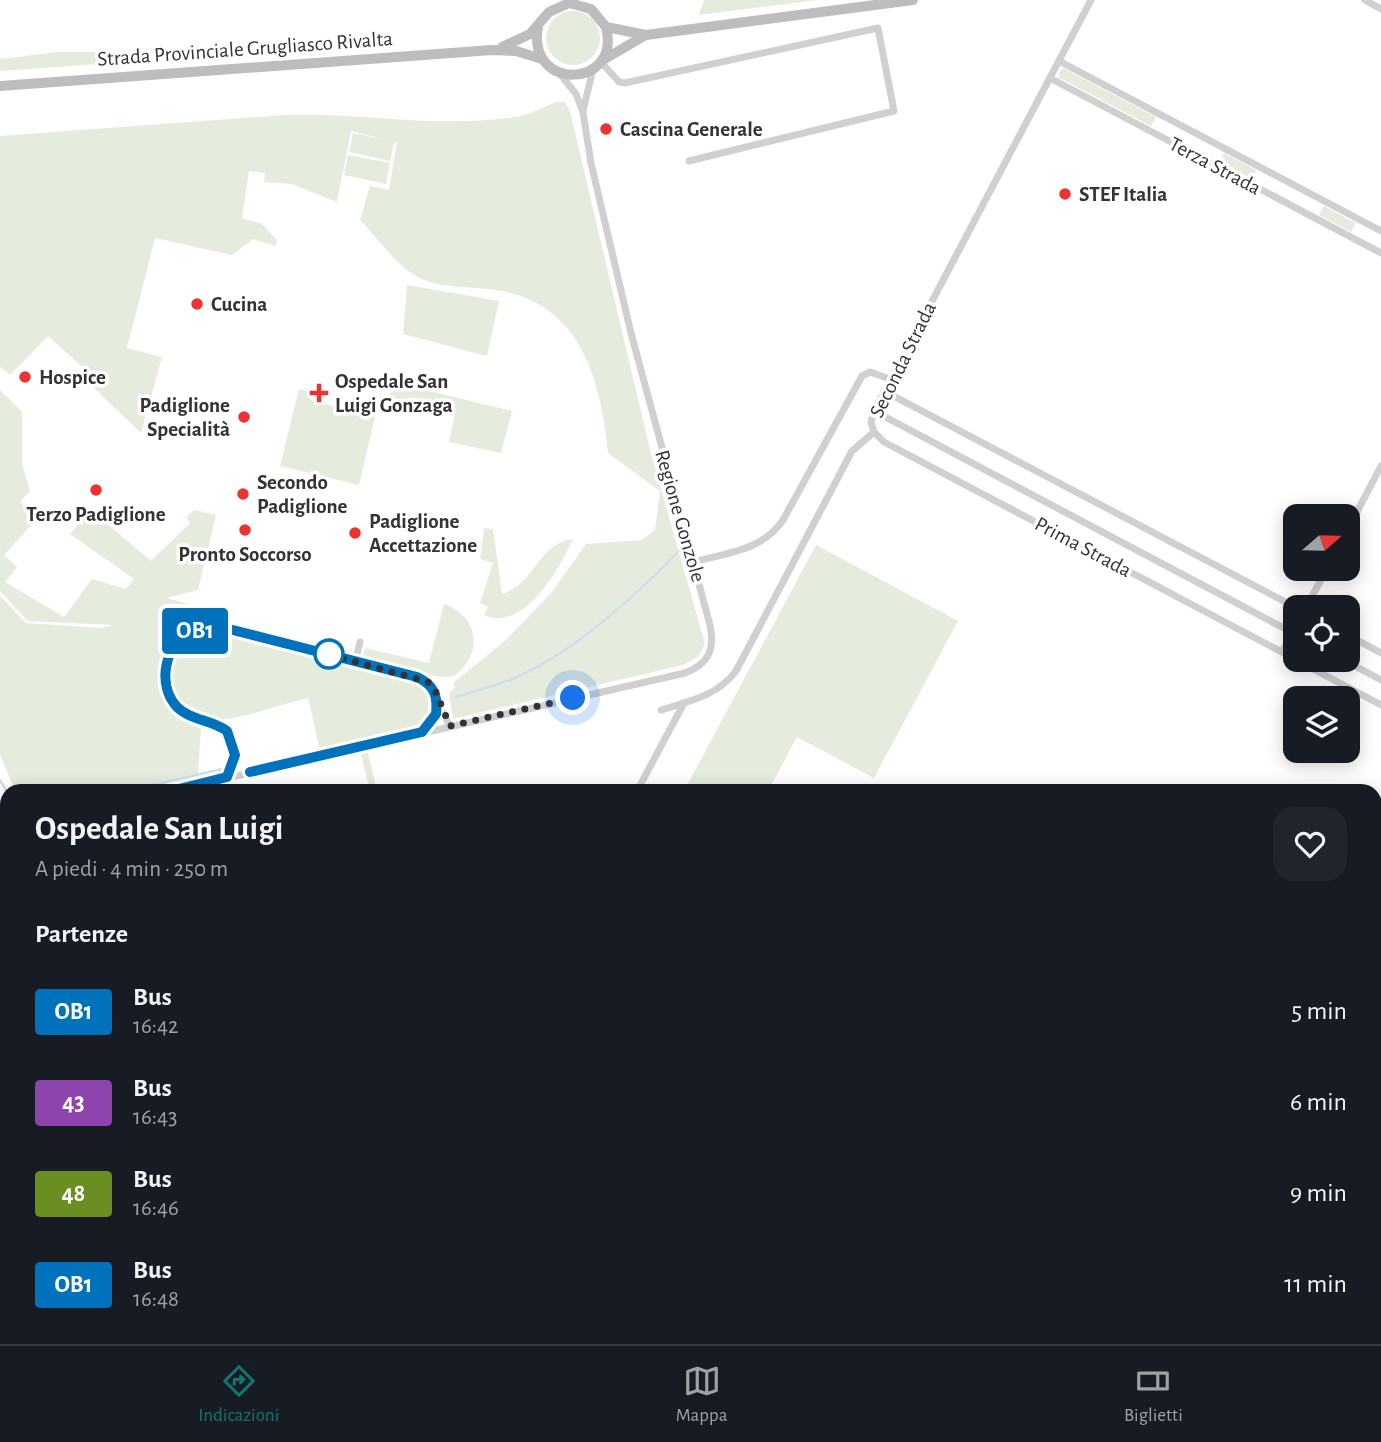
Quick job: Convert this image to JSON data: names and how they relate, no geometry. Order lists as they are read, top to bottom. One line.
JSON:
{"streets":{"street":["Strada Provinciale Grugliasco Rivalta","Terza Strada","Seconda Strada","Regione Gonzole","Prima Strada"]},"crossings":[["Terza Strada","Seconda Strada"],["Seconda Strada","Prima Strada"]],"places":{"other":["Cascina Generale","STEF Italia","Cucina","Hospice","Padiglione Specialità","Terzo Padiglione","Secondo Padiglione","Pronto Soccorso","Padiglione Accettazione"],"health":["Ospedale San Luigi Gonzaga"]},"lines":["bus line OB1"],"north":"right","page":{"on_map":"OB1","heading":[["Ospedale San Luigi","A piedi · 4 min · 250 m"],"Partenze"],"list":[{"mark":"OB1","name":"Bus","note":"16:42","value":"5 min"},{"mark":"43","name":"Bus","note":"16:43","value":"6 min"},{"mark":"48","name":"Bus","note":"16:46","value":"9 min"},{"mark":"OB1","name":"Bus","note":"16:48","value":"11 min"}],"tabs":["Indicazioni","Mappa","Biglietti"]}}
